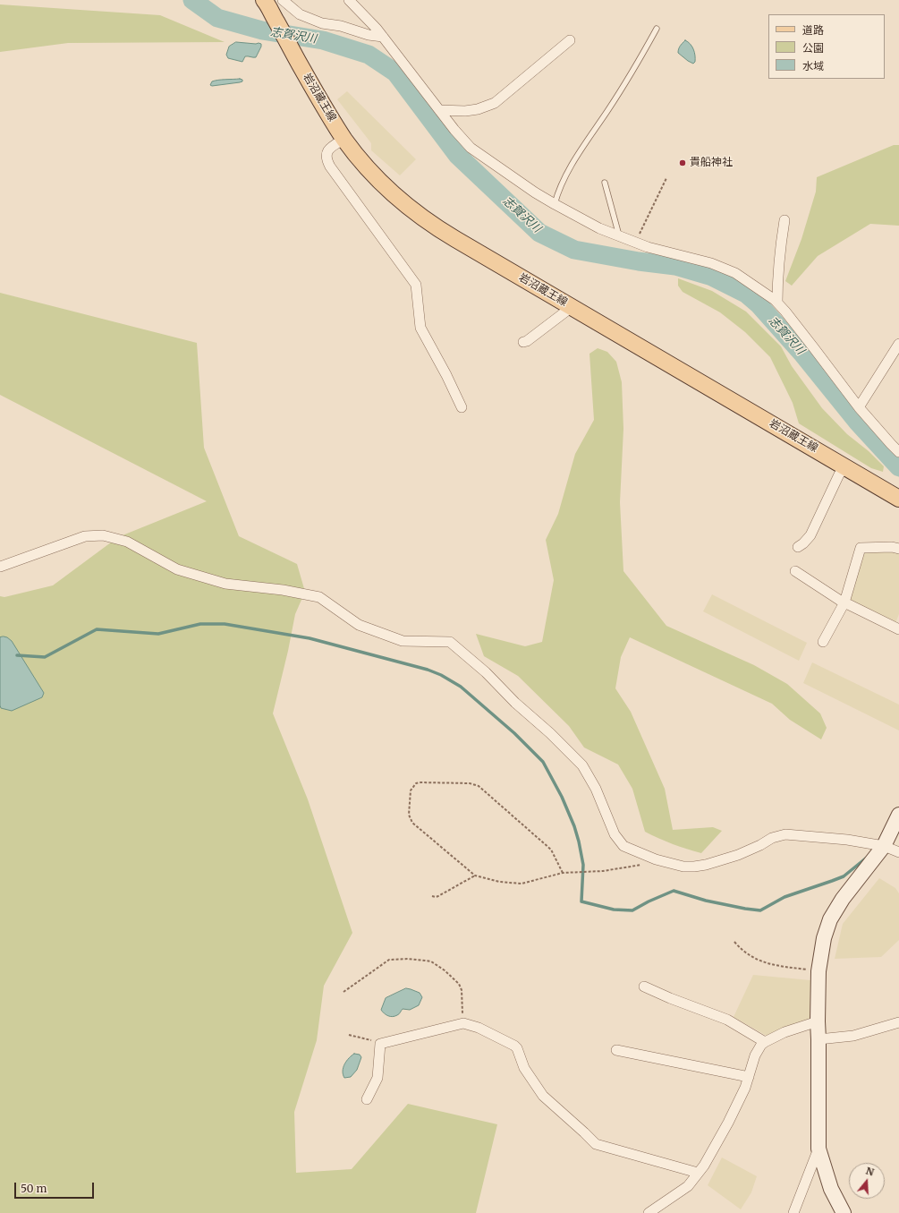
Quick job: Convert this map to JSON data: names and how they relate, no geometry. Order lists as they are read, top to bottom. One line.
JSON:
{"streets":{"main road":["岩沼蔵王線"]},"water":["志賀沢川"],"places":["貴船神社"],"legend":["道路","公園","水域"],"scale_bar":"50 m","north":"top"}
